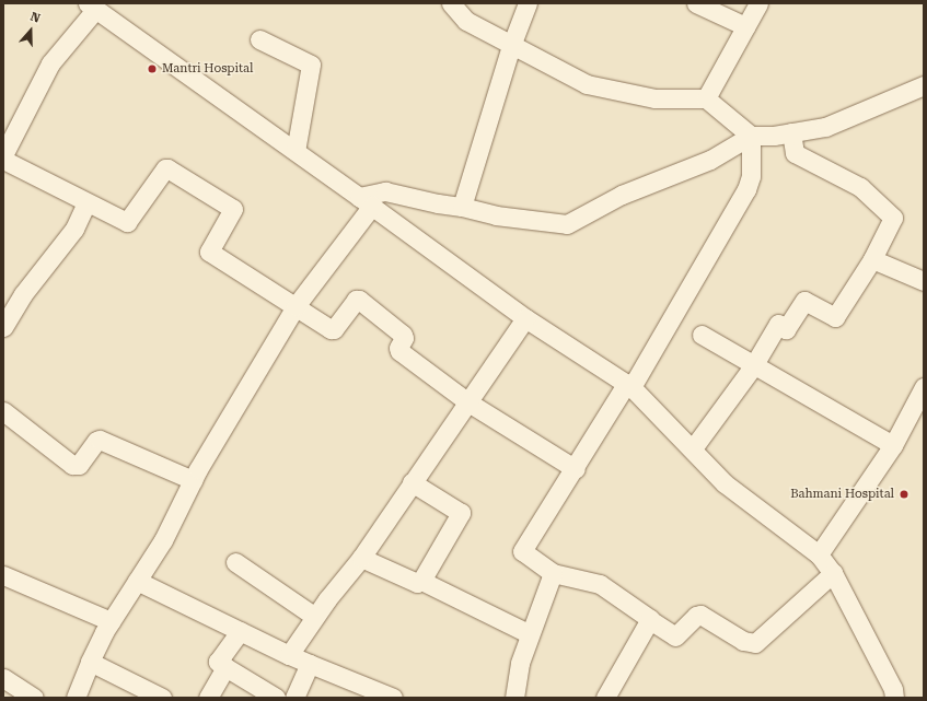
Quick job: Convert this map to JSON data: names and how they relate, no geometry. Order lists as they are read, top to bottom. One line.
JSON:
{"places":["Mantri Hospital","Bahmani Hospital"],"north":"top"}
